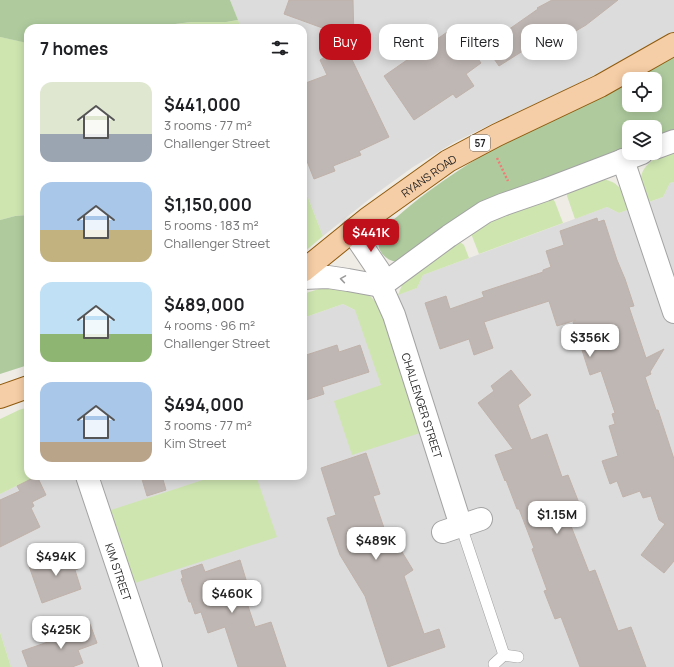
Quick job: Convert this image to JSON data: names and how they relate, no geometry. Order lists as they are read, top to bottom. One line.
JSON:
{"streets":{"main road":["57","RYANS ROAD"],"street":["CHALLENGER STREET","KIM STREET"]},"crossings":[["RYANS ROAD","CHALLENGER STREET"]],"page":{"chip":["Buy","Rent","Filters","New"],"heading":"7 homes","list":[{"name":"$441,000","note":"3 rooms · 77 m² · Challenger Street"},{"name":"$1,150,000","note":"5 rooms · 183 m² · Challenger Street"},{"name":"$489,000","note":"4 rooms · 96 m² · Challenger Street"},{"name":"$494,000","note":"3 rooms · 77 m² · Kim Street"}],"price":["$441K","$356K","$1.15M","$489K","$494K","$460K","$425K"]}}
